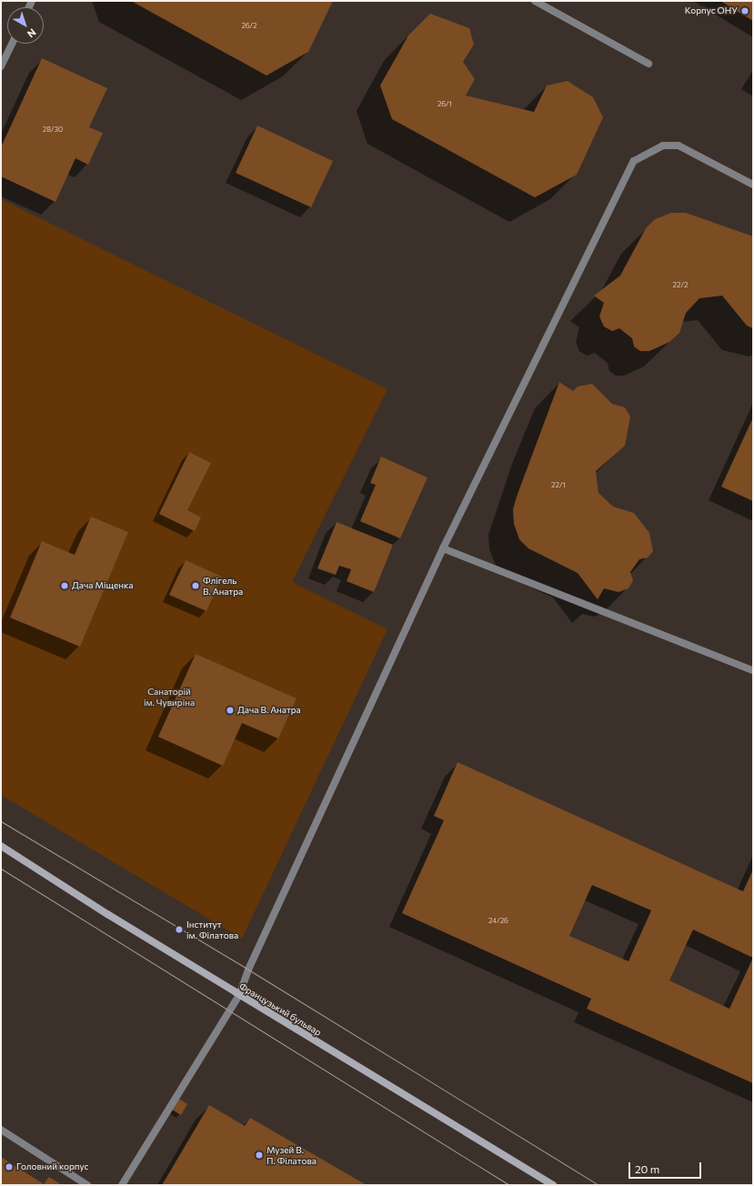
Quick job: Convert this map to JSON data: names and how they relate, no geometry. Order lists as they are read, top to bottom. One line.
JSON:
{"streets":{"street":["Французький бульвар"]},"parks":["Санаторій ім. Чувиріна"],"places":["Корпус ОНУ","Дача Міщенка","Флігель В. Анатра","Дача В. Анатра","Інститут ім. Філатова","Музей В. П. Філатова","Головний корпус"],"house_numbers":["26/2","26/1","28/30","22/2","22/1","24/26"],"scale_bar":"20 m","north":"bottom right"}
